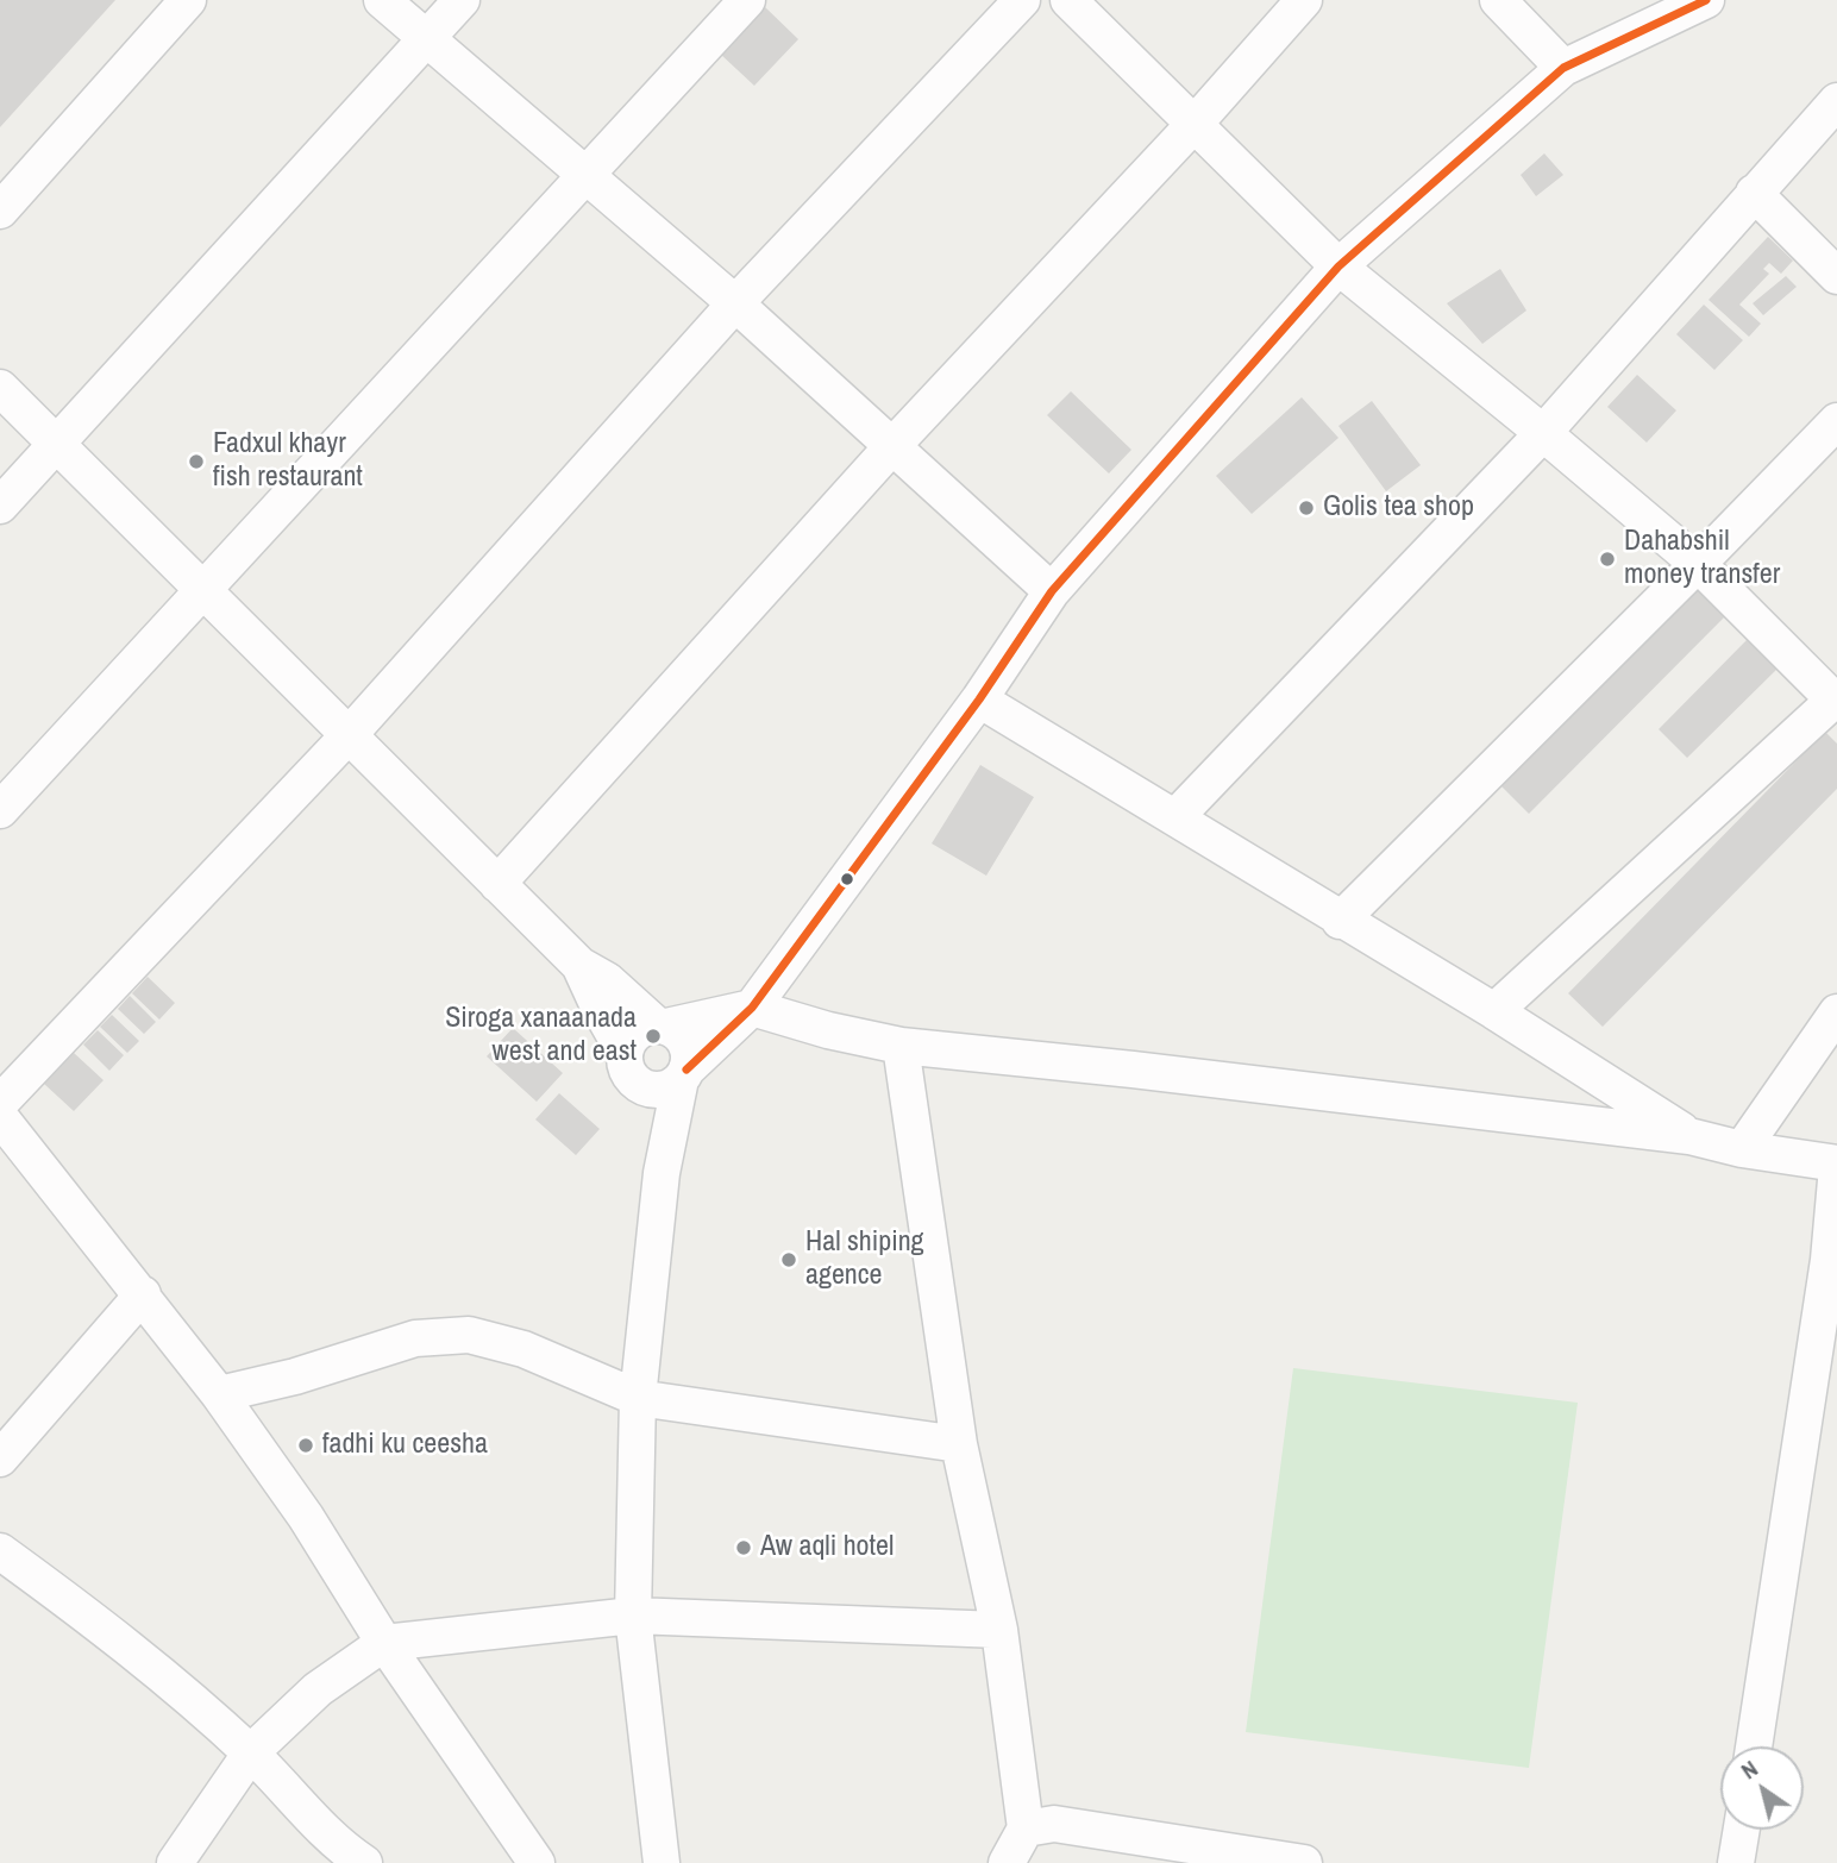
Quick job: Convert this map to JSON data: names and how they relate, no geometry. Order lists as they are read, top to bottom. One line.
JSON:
{"places":["Fadxul khayr fish restaurant","Golis tea shop","Dahabshil money transfer","Siroga xanaanada west and east","Hal shiping agence","fadhi ku ceesha","Aw aqli hotel"],"north":"top left"}
